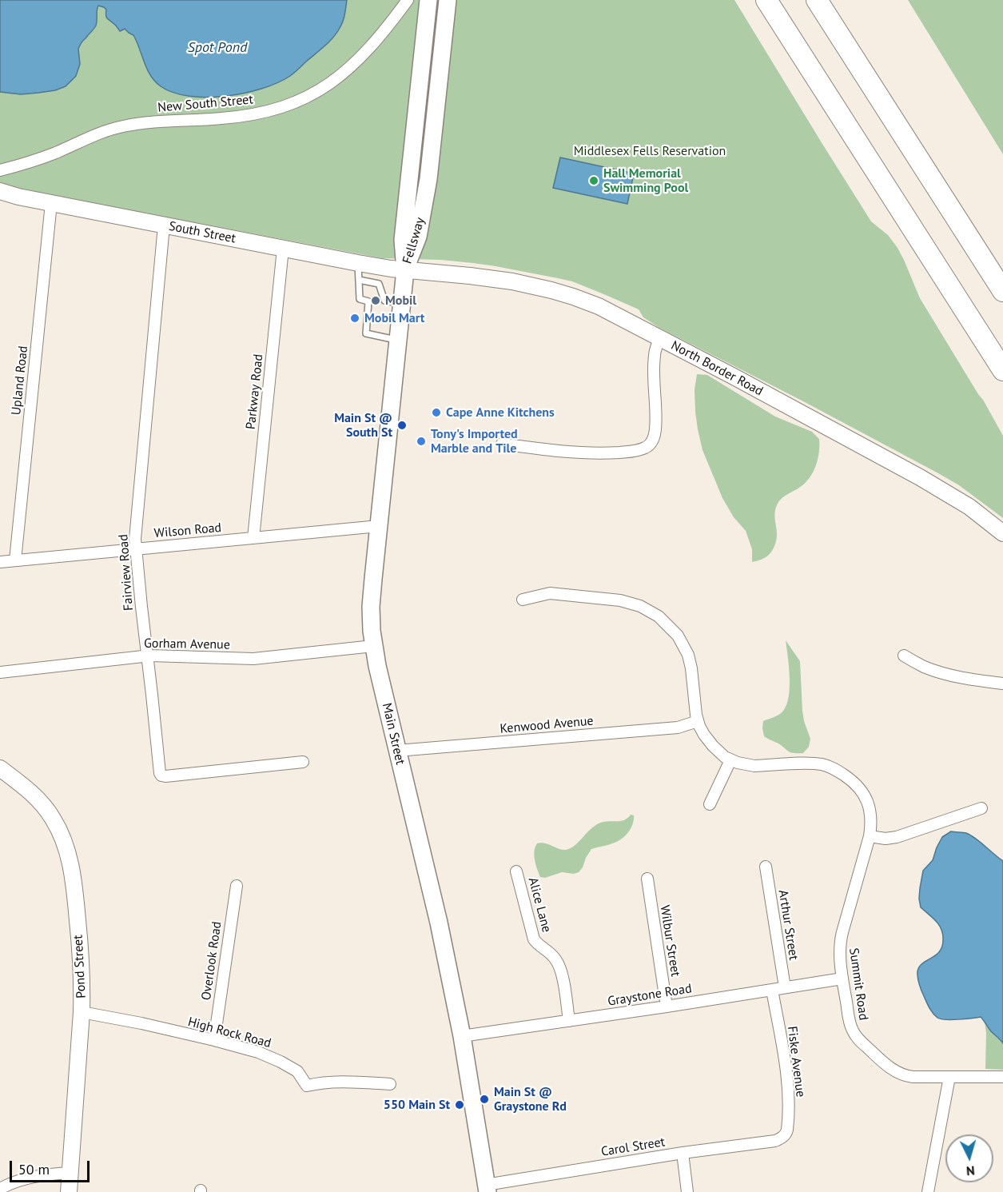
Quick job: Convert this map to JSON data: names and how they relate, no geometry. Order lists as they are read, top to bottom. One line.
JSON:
{"streets":{"main road":["South Street","Fellsway","North Border Road","Main Street","Pond Street"],"street":["New South Street","Upland Road","Parkway Road","Wilson Road","Fairview Road","Gorham Avenue","Kenwood Avenue","Alice Lane","Arthur Street","Wilbur Street","Overlook Road","Summit Road","Graystone Road","High Rock Road","Fiske Avenue","Carol Street"]},"crossings":[["South Street","Fellsway"],["South Street","North Border Road"],["South Street","Upland Road"],["South Street","Parkway Road"],["South Street","Fairview Road"],["South Street","Main Street"],["Fellsway","North Border Road"],["Fellsway","Main Street"],["North Border Road","Main Street"],["Upland Road","Wilson Road"],["Parkway Road","Wilson Road"],["Wilson Road","Fairview Road"],["Wilson Road","Main Street"],["Fairview Road","Gorham Avenue"],["Gorham Avenue","Main Street"],["Kenwood Avenue","Main Street"],["Main Street","Graystone Road"],["Main Street","Carol Street"],["Alice Lane","Graystone Road"],["Arthur Street","Graystone Road"],["Wilbur Street","Graystone Road"],["Overlook Road","High Rock Road"],["Pond Street","High Rock Road"],["Summit Road","Graystone Road"],["Graystone Road","Fiske Avenue"],["Fiske Avenue","Carol Street"]],"water":["Spot Pond"],"parks":["Middlesex Fells Reservation"],"places":["Hall Memorial Swimming Pool","Mobil","Mobil Mart","Cape Anne Kitchens","Main St @ South St","Tony's Imported Marble and Tile","Main St @ Graystone Rd","550 Main St"],"scale_bar":"50 m","north":"bottom"}
